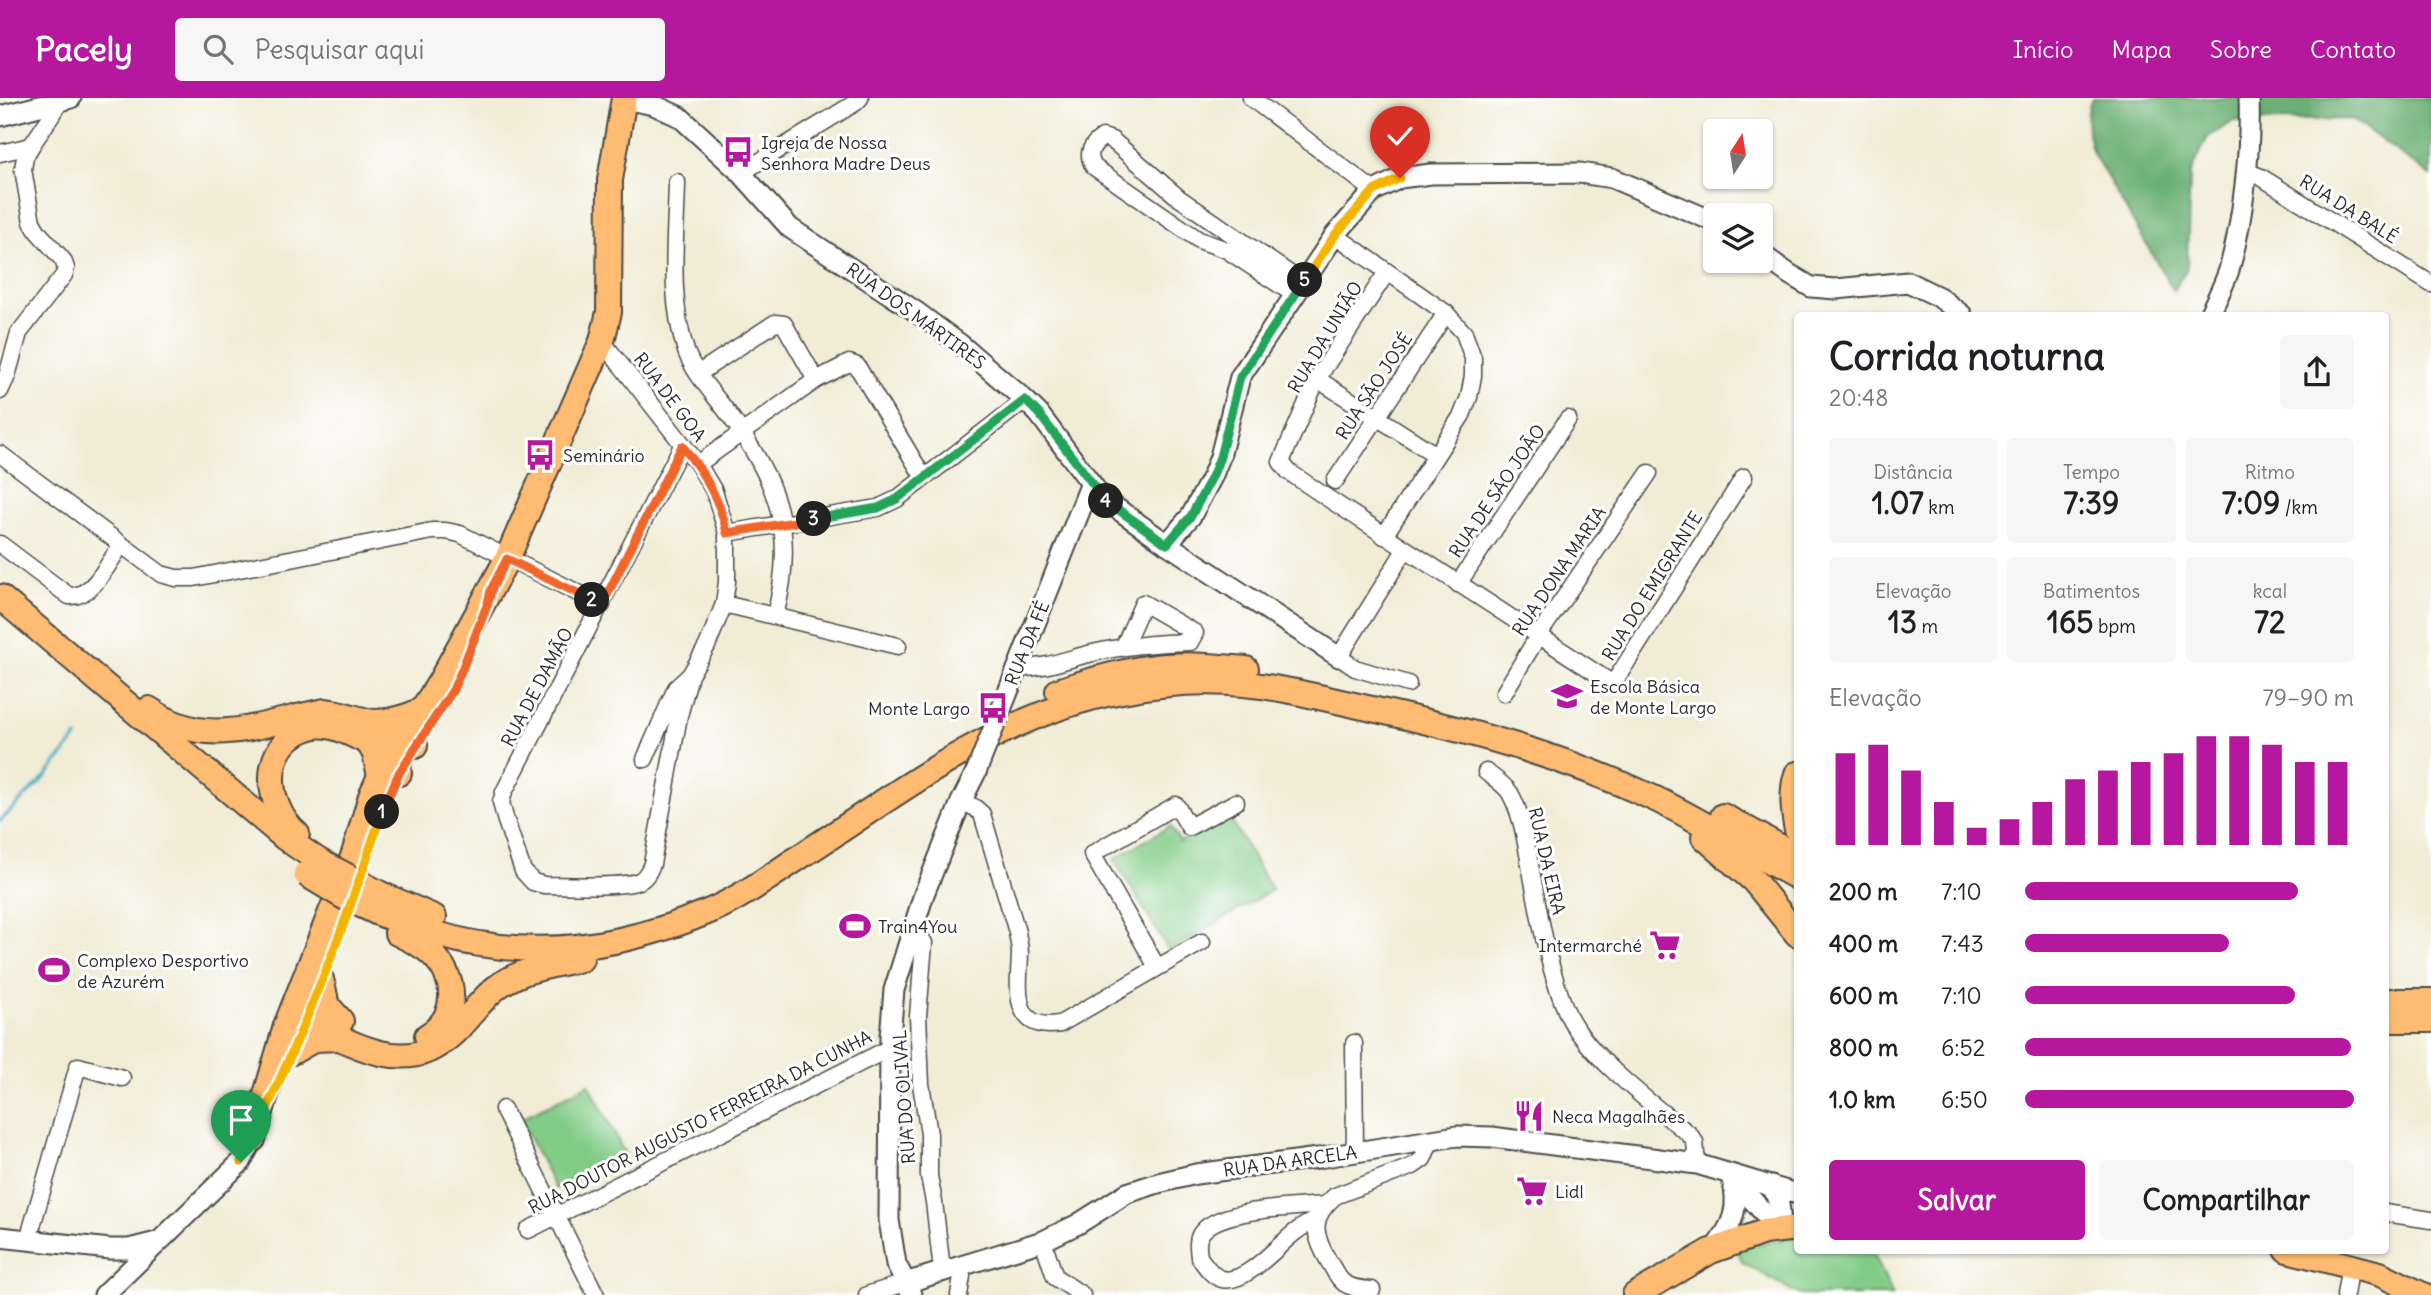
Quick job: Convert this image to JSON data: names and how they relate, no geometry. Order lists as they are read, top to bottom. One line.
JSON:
{"streets":{"street":["RUA DA BALÉ","RUA DOS MÁRTIRES","RUA DA UNIÃO","RUA SÃO JOSÉ","RUA DE GOA","RUA DE SÃO JOÃO","RUA DONA MARIA","RUA DO EMIGRANTE","RUA DA FÉ","RUA DE DAMÃO","RUA DA EIRA","RUA DO OLIVAL","RUA DOUTOR AUGUSTO FERREIRA DA CUNHA","RUA DA ARCELA"]},"crossings":[["RUA DOS MÁRTIRES","RUA DA FÉ"],["RUA DA UNIÃO","RUA DO EMIGRANTE"],["RUA DE GOA","RUA DE DAMÃO"],["RUA DE SÃO JOÃO","RUA DO EMIGRANTE"],["RUA DONA MARIA","RUA DO EMIGRANTE"],["RUA DA FÉ","RUA DO OLIVAL"],["RUA DA FÉ","RUA DOUTOR AUGUSTO FERREIRA DA CUNHA"],["RUA DA FÉ","RUA DA ARCELA"],["RUA DA EIRA","RUA DA ARCELA"],["RUA DO OLIVAL","RUA DA ARCELA"]],"places":{"bus stop":["Igreja de Nossa Senhora Madre Deus","Seminário","Monte Largo"],"school or university":["Escola Básica de Monte Largo"],"sports":["Train4You","Complexo Desportivo de Azurém"],"supermarket":["Intermarché","Lidl"],"restaurant":["Neca Magalhães"]},"north":"top","page":{"header":"Pacely","search":"Pesquisar aqui","nav":["Início","Mapa","Sobre","Contato"],"pins":["5","4","3","2","1"],"heading":["Corrida noturna","20:48"],"stats":[["Distância","1.07 km"],["Tempo","7:39"],["Ritmo","7:09 /km"],["Elevação","13 m"],["Batimentos","165 bpm"],["kcal","72"]],"chart":["Elevação","79–90 m"],"list":[{"name":"200 m","note":"7:10"},{"name":"400 m","note":"7:43"},{"name":"600 m","note":"7:10"},{"name":"800 m","note":"6:52"},{"name":"1.0 km","note":"6:50"}],"buttons":["Salvar","Compartilhar"]}}
